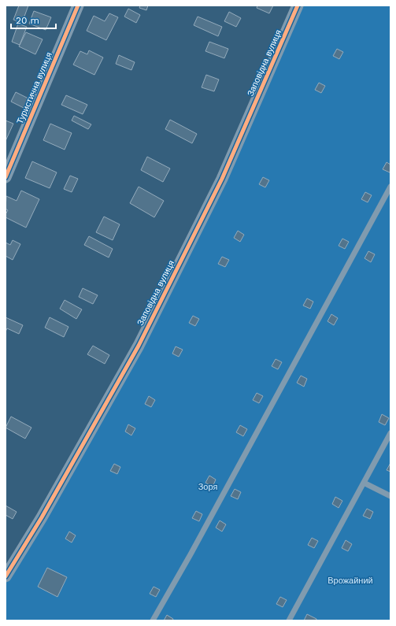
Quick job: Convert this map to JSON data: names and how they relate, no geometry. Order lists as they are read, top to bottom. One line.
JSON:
{"streets":{"street":["Заповідна вулиця","Туристична вулиця"]},"parks":["Зоря","Врожайний"],"scale_bar":"20 m"}
